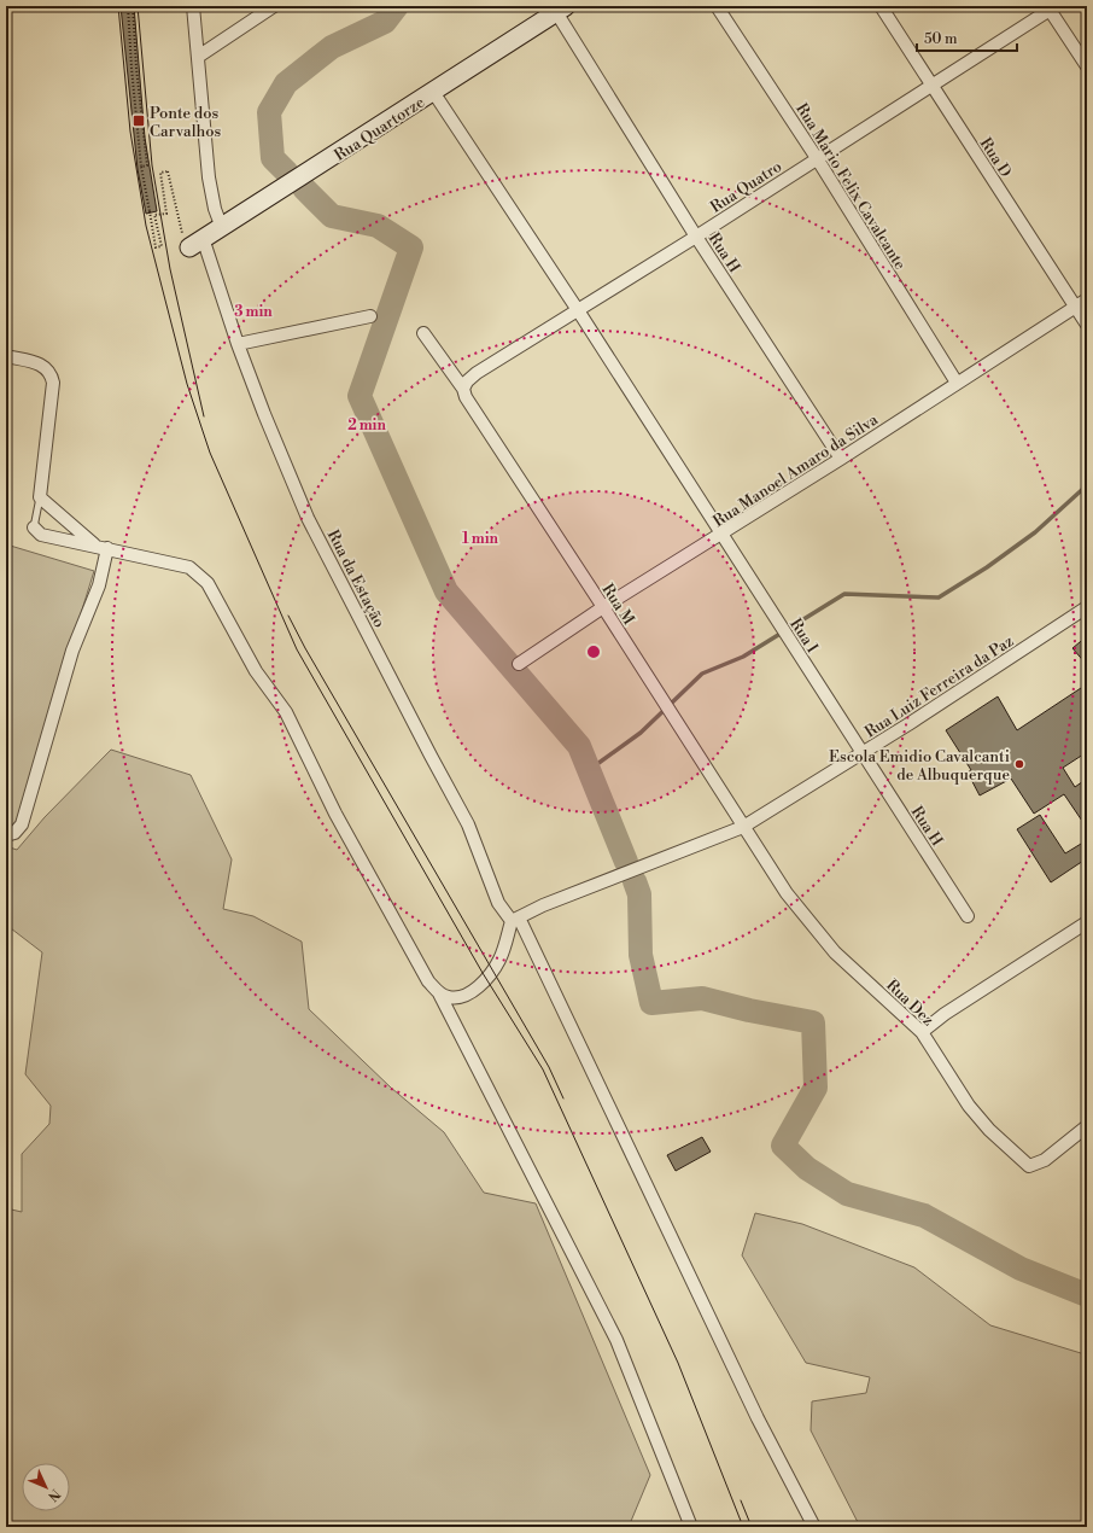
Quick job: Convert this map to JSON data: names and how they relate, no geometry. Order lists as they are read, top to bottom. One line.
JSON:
{"streets":{"street":["Rua Quartorze","Rua D","Rua Quatro","Rua Mario Felix Cavalcante","Rua H","Rua Manoel Amaro da Silva","Rua da Estação","Rua M","Rua I","Rua Luiz Ferreira da Paz","Rua Dez"]},"crossings":[["Rua Quartorze","Rua H"],["Rua Quartorze","Rua da Estação"],["Rua Quartorze","Rua I"],["Rua D","Rua Quatro"],["Rua D","Rua Manoel Amaro da Silva"],["Rua Quatro","Rua Mario Felix Cavalcante"],["Rua Quatro","Rua H"],["Rua Quatro","Rua M"],["Rua Quatro","Rua I"],["Rua Mario Felix Cavalcante","Rua Manoel Amaro da Silva"],["Rua H","Rua Manoel Amaro da Silva"],["Rua H","Rua I"],["Rua H","Rua Luiz Ferreira da Paz"],["Rua Manoel Amaro da Silva","Rua M"],["Rua Manoel Amaro da Silva","Rua I"],["Rua da Estação","Rua Luiz Ferreira da Paz"],["Rua M","Rua Luiz Ferreira da Paz"],["Rua M","Rua Dez"],["Rua I","Rua Luiz Ferreira da Paz"],["Rua Luiz Ferreira da Paz","Rua Dez"]],"places":{"transit":["Ponte dos Carvalhos"],"other":["Escola Emidio Cavalcanti de Albuquerque"]},"scale_bar":"50 m","north":"bottom right","rings":["3 min","2 min","1 min"]}
